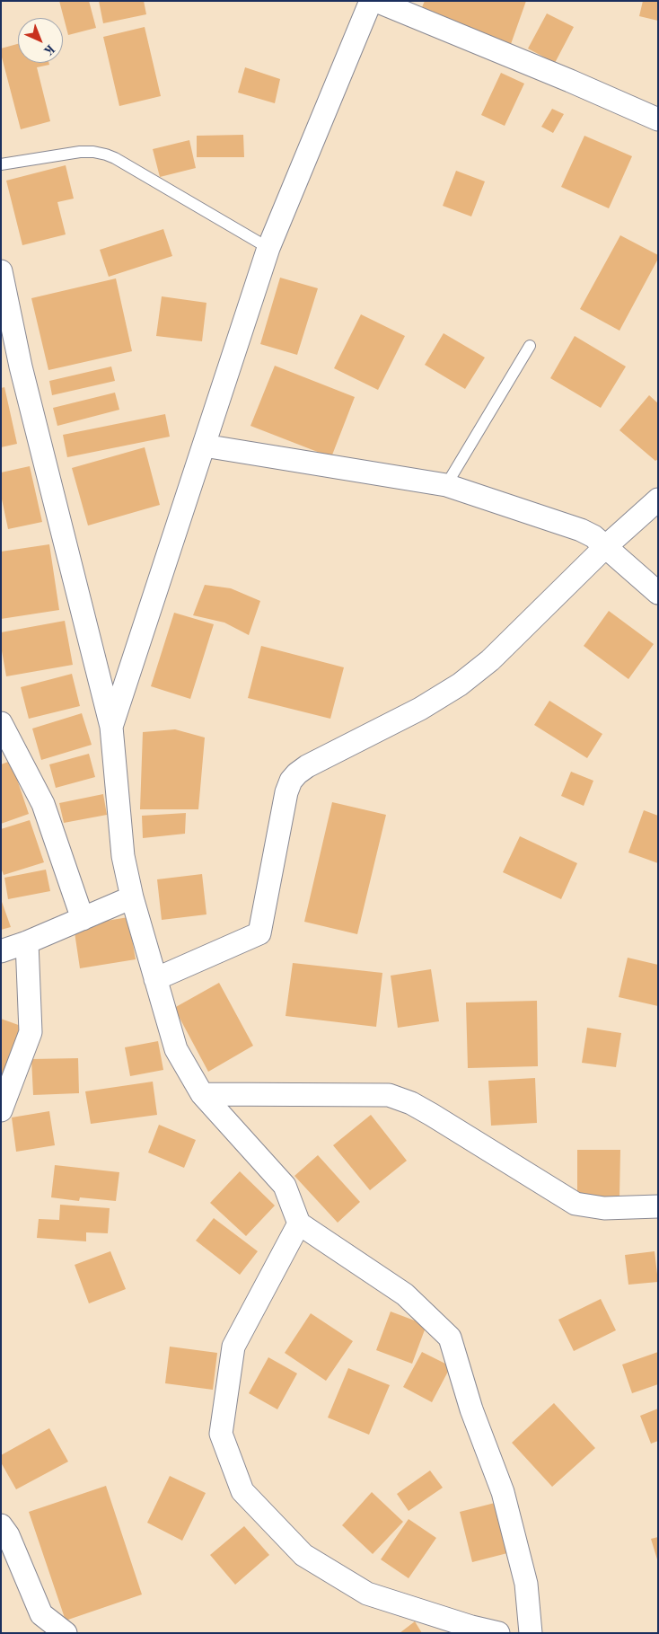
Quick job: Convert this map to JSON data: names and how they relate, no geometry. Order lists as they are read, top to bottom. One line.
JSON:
{"north":"bottom right"}
